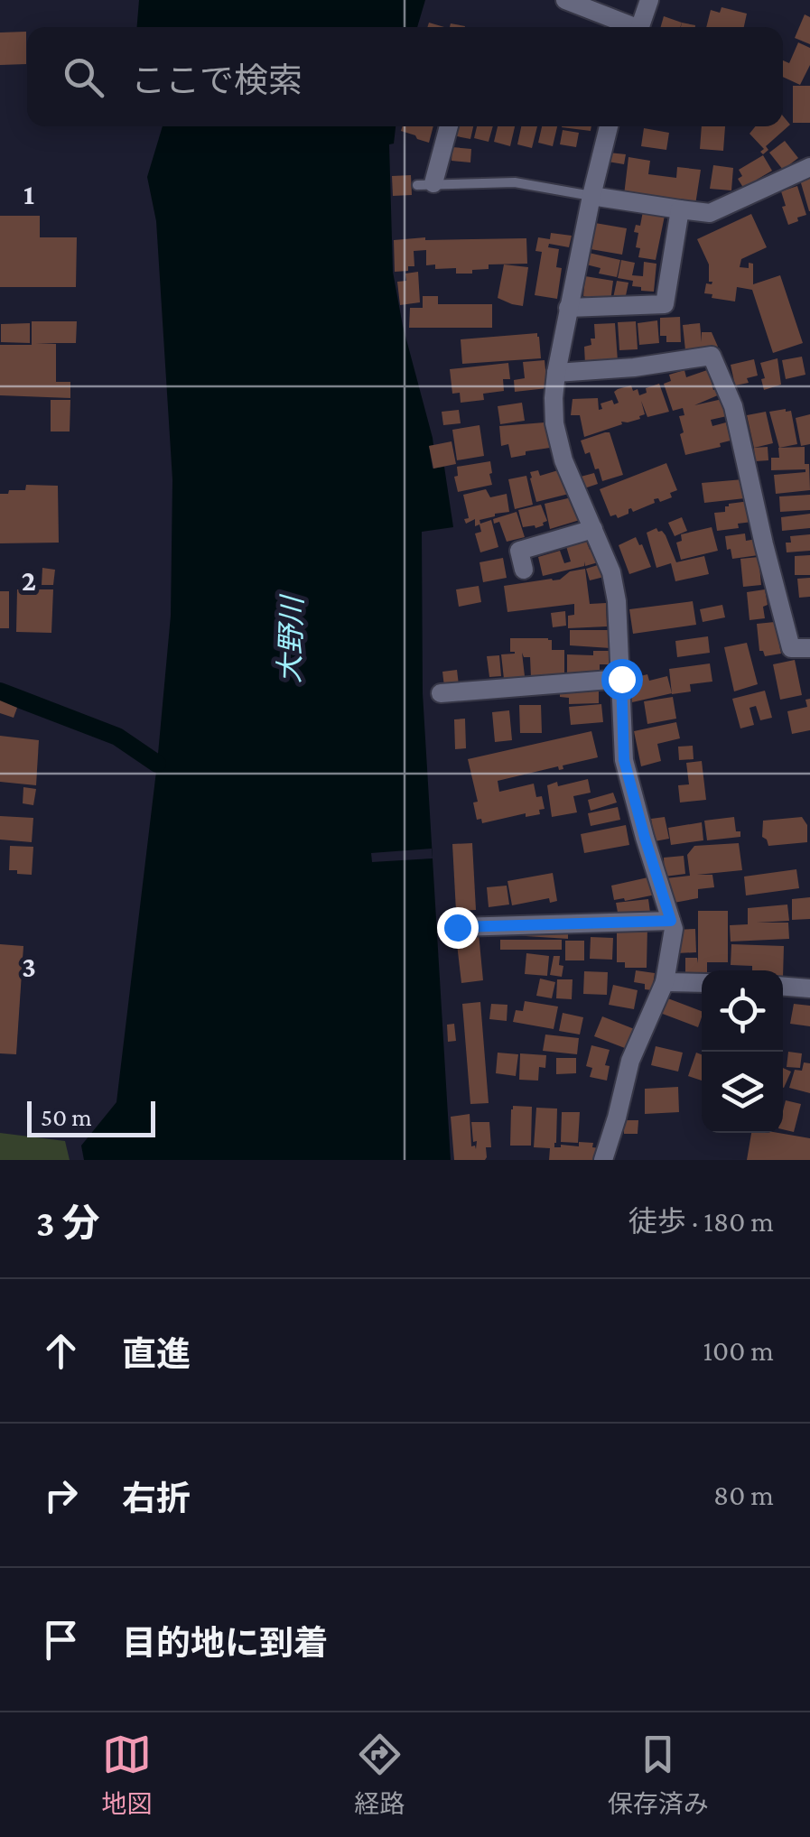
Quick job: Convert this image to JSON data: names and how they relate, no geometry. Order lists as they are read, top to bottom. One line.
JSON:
{"water":["大野川"],"scale_bar":"50 m","page":{"search":"ここで検索","scale":"50 m","heading":["3 分","徒歩 · 180 m"],"list":[["直進","100 m"],["右折","80 m"],"目的地に到着"],"nav":["地図","経路","保存済み"]},"grid":{"rows":["1","2","3"]}}
